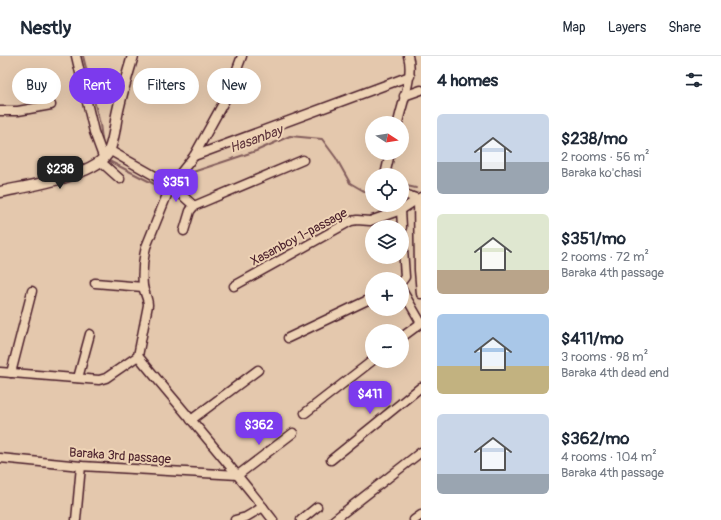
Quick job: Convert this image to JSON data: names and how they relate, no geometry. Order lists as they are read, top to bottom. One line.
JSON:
{"streets":{"street":["Xasanboy 1-passage","Baraka 3rd passage"]},"water":["Hasanbay"],"north":"right","page":{"header":"Nestly","nav":["Map","Layers","Share"],"heading":"4 homes","chip":["Buy","Rent","Filters","New"],"list":[{"name":"$238/mo","note":"2 rooms · 56 m² · Baraka ko'chasi"},{"name":"$351/mo","note":"2 rooms · 72 m² · Baraka 4th passage"},{"name":"$411/mo","note":"3 rooms · 98 m² · Baraka 4th dead end"},{"name":"$362/mo","note":"4 rooms · 104 m² · Baraka 4th passage"}],"map_buttons":["+","−"],"price":["$238","$351","$411","$362"]}}
